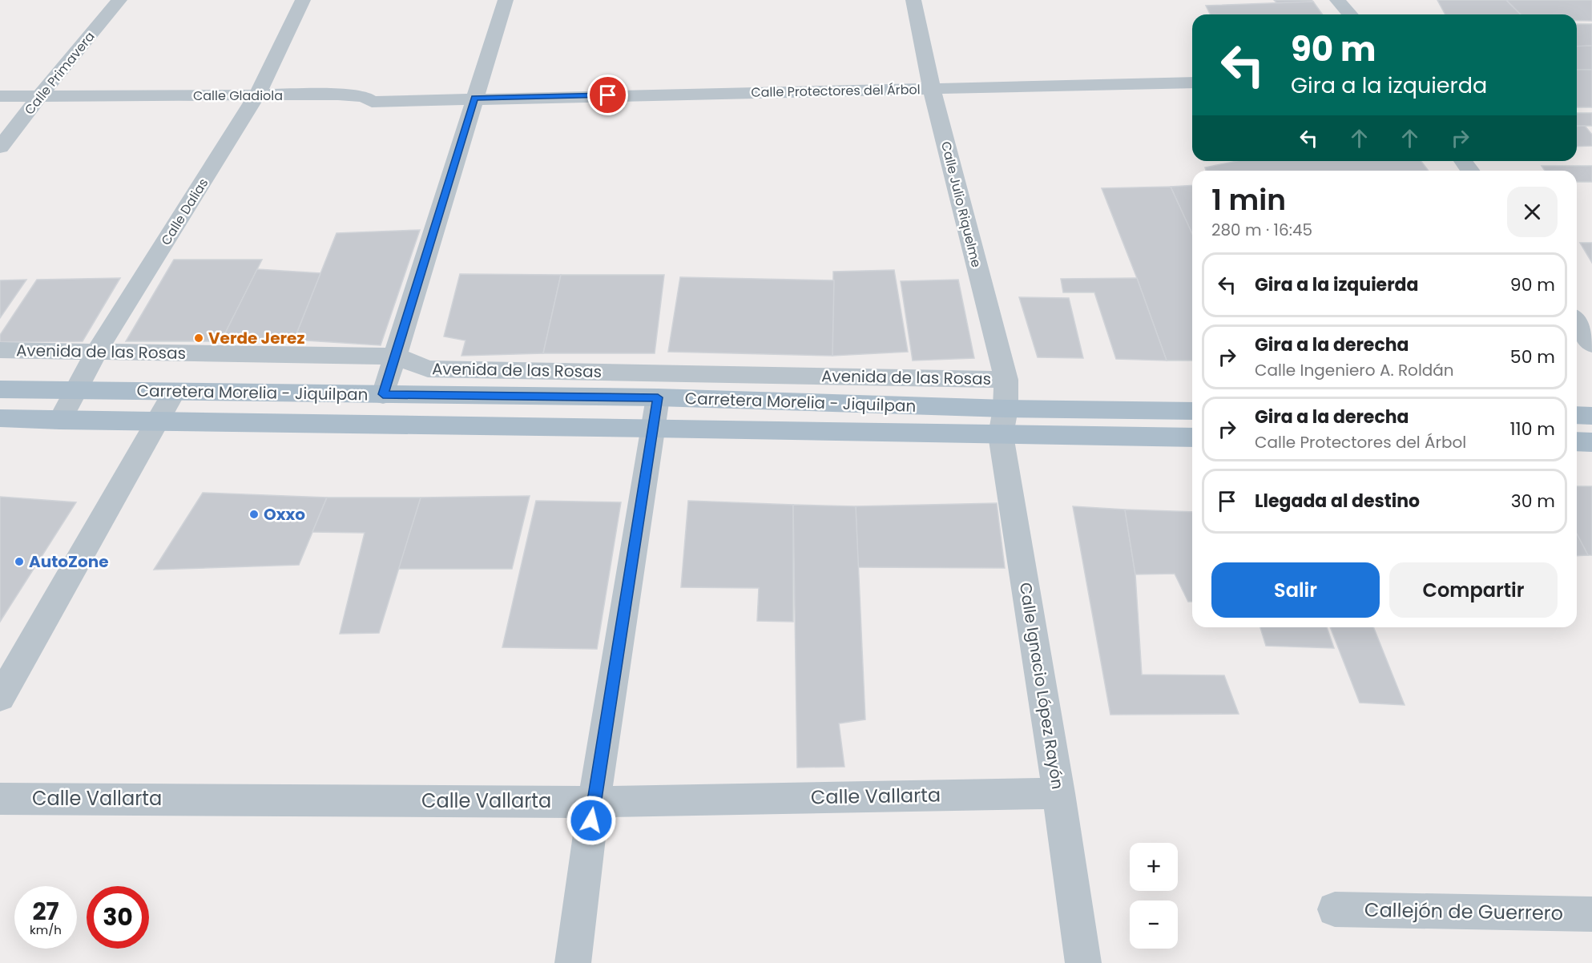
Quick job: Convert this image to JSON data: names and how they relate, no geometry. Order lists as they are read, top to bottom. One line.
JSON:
{"streets":{"main road":["Carretera Morelia - Jiquilpan"],"street":["Calle Primavera","Calle Protectores del Árbol","Calle Gladiola","Calle Julio Riquelme","Calle Dalias","Avenida de las Rosas","Calle Ignacio López Rayón","Calle Vallarta","Callejón de Guerrero"]},"crossings":[["Calle Primavera","Calle Gladiola"],["Calle Protectores del Árbol","Calle Gladiola"],["Calle Protectores del Árbol","Calle Julio Riquelme"],["Calle Gladiola","Calle Dalias"],["Calle Julio Riquelme","Avenida de las Rosas"],["Calle Julio Riquelme","Carretera Morelia - Jiquilpan"],["Calle Julio Riquelme","Calle Ignacio López Rayón"],["Calle Dalias","Avenida de las Rosas"],["Calle Dalias","Carretera Morelia - Jiquilpan"],["Carretera Morelia - Jiquilpan","Calle Ignacio López Rayón"],["Calle Ignacio López Rayón","Calle Vallarta"]],"places":["Verde Jerez","Oxxo","AutoZone"],"page":{"turn":["90 m","Gira a la izquierda"],"heading":["1 min","280 m · 16:45"],"list":[{"name":"Gira a la izquierda","value":"90 m"},{"name":"Gira a la derecha","note":"Calle Ingeniero A. Roldán","value":"50 m"},{"name":"Gira a la derecha","note":"Calle Protectores del Árbol","value":"110 m"},{"name":"Llegada al destino","value":"30 m"}],"buttons":["Salir","Compartir"],"map_buttons":["+","−"],"speed":"27 km/h","limit":"30"}}
